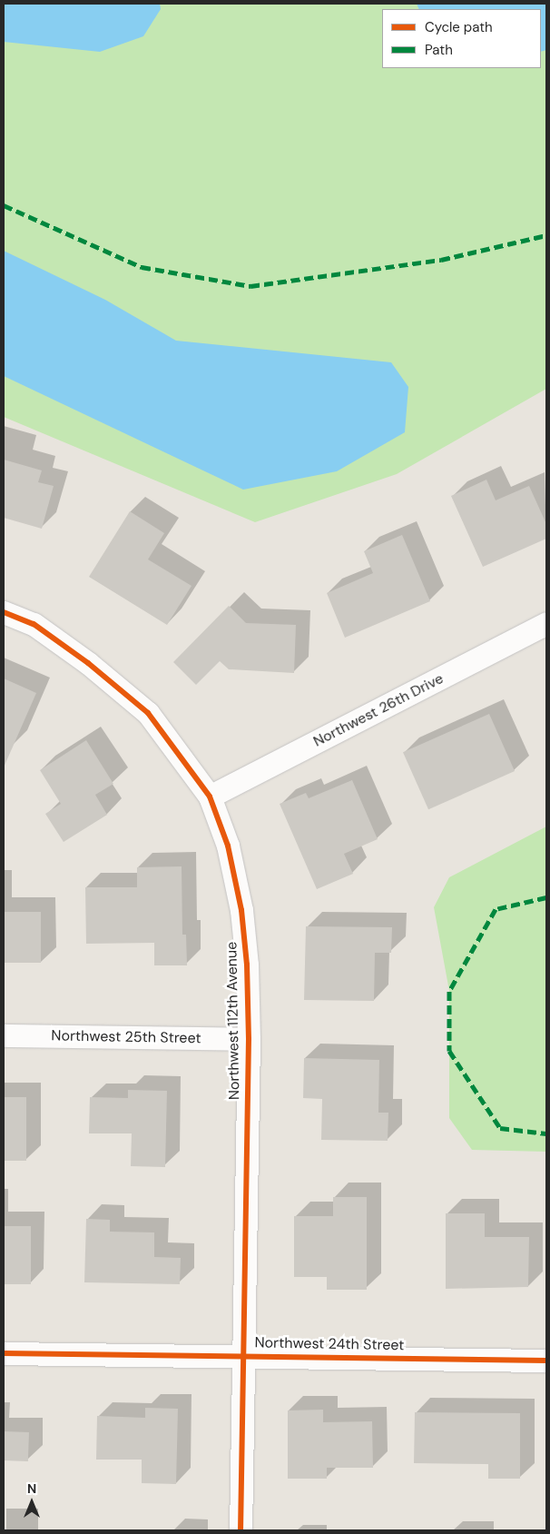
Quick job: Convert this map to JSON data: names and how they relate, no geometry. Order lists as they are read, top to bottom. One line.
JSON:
{"streets":{"street":["Northwest 26th Drive","Northwest 112th Avenue","Northwest 25th Street","Northwest 24th Street"]},"crossings":[["Northwest 26th Drive","Northwest 112th Avenue"],["Northwest 112th Avenue","Northwest 25th Street"],["Northwest 112th Avenue","Northwest 24th Street"]],"legend":["Cycle path","Path"],"north":"top"}
